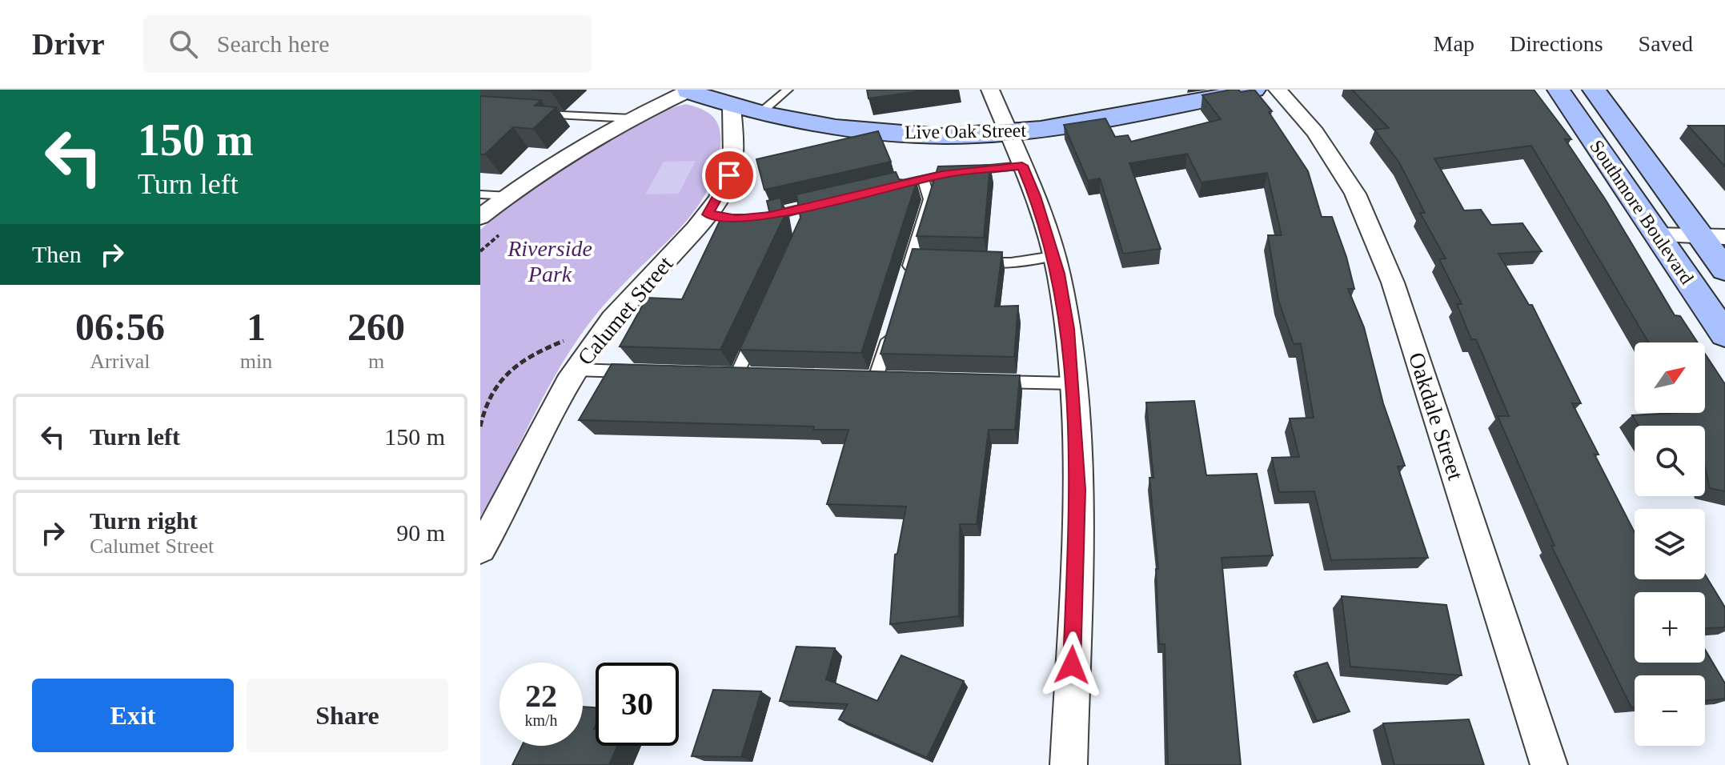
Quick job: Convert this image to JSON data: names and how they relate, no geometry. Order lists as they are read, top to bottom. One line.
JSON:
{"streets":{"street":["Live Oak Street","Southmore Boulevard","Calumet Street","Oakdale Street"]},"crossings":[["Live Oak Street","Calumet Street"]],"parks":["Riverside Park"],"north":"top right","page":{"header":"Drivr","search":"Search here","nav":["Map","Directions","Saved"],"turn":["150 m","Turn left"],"then":"Then","eta":["06:56","Arrival","1","min","260","m"],"map_buttons":["+","−"],"list":[{"name":"Turn left","value":"150 m"},{"name":"Turn right","note":"Calumet Street","value":"90 m"}],"speed":"22 km/h","limit":"30","buttons":["Exit","Share"]}}
